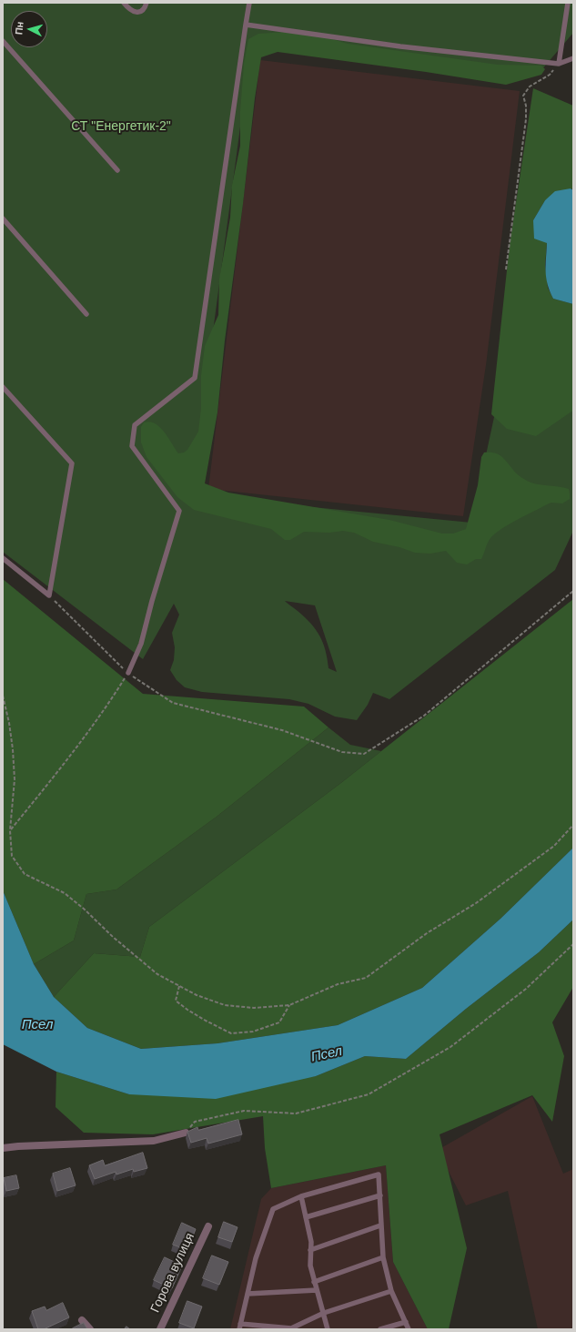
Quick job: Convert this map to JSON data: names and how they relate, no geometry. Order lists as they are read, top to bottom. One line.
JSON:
{"streets":{"street":["Горова вулиця"]},"water":["Псел"],"parks":["СТ \"Енергетик-2\""],"north":"left"}
